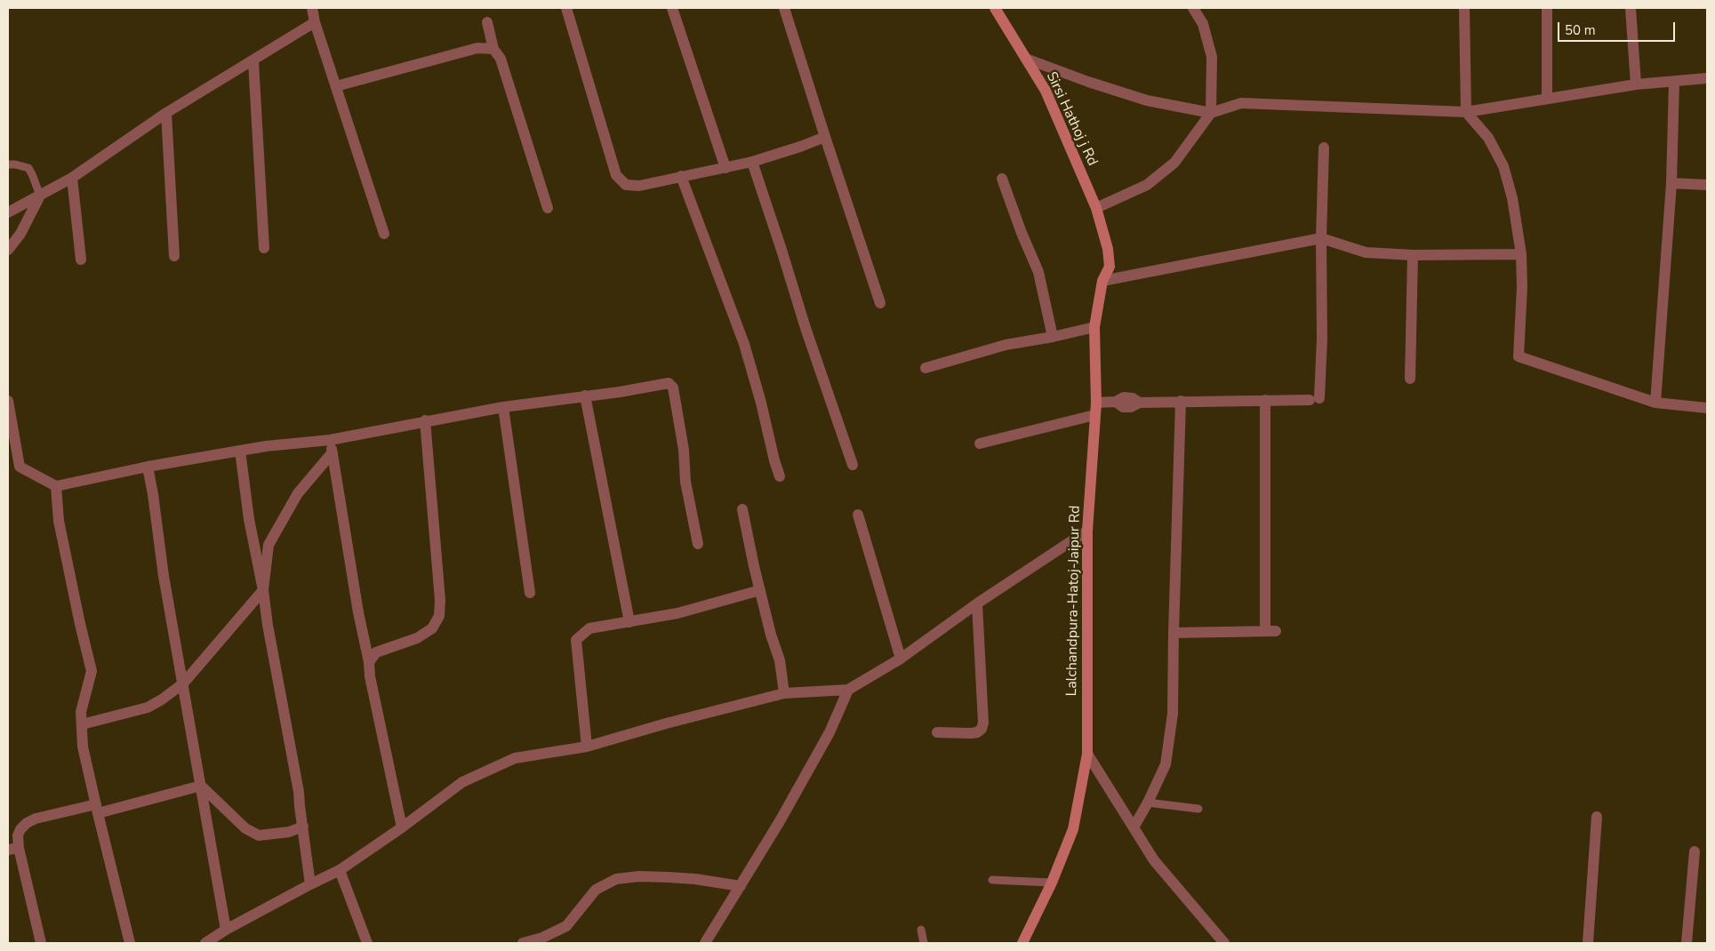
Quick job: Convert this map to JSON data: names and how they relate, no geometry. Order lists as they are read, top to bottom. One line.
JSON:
{"streets":{"street":["Sirsi Hathoj j Rd","Lalchandpura-Hatoj-Jaipur Rd"]},"crossings":[["Sirsi Hathoj j Rd","Lalchandpura-Hatoj-Jaipur Rd"]],"scale_bar":"50 m"}
